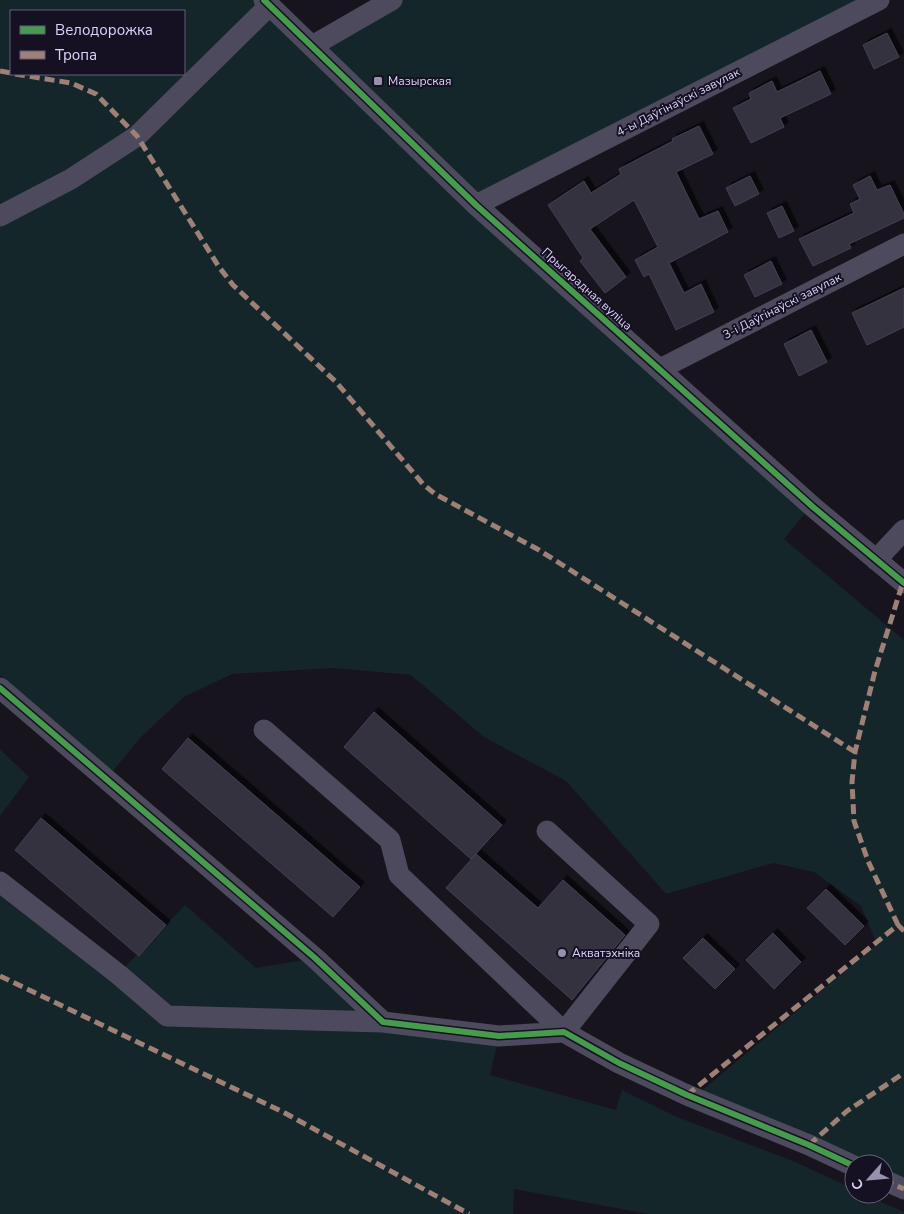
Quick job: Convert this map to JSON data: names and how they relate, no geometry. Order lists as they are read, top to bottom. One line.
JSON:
{"streets":{"street":["4-ы Даўгінаўскі завулак","Прыгарадная вуліца","3-і Даўгінаўскі завулак"]},"crossings":[["4-ы Даўгінаўскі завулак","Прыгарадная вуліца"],["Прыгарадная вуліца","3-і Даўгінаўскі завулак"]],"places":{"transit":["Мазырская"],"other":["Акватэхніка"]},"legend":["Велодорожка","Тропа"],"north":"bottom left"}
